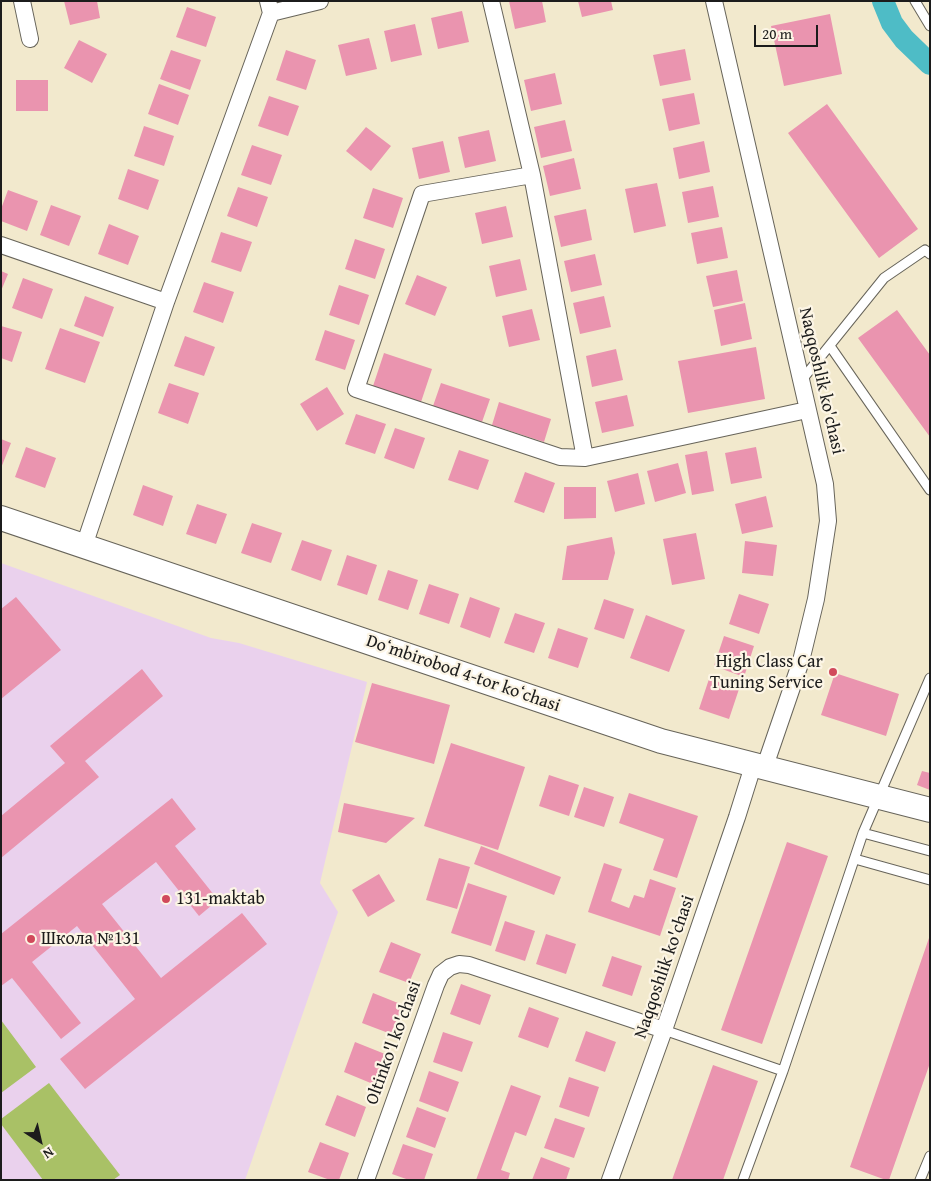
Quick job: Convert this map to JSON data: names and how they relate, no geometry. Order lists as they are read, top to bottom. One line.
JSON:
{"streets":{"street":["Naqqoshlik ko'chasi","Doʻmbirobod 4-tor koʻchasi","Oltinko'l ko'chasi"]},"crossings":[["Naqqoshlik ko'chasi","Doʻmbirobod 4-tor koʻchasi"],["Naqqoshlik ko'chasi","Oltinko'l ko'chasi"]],"places":["High Class Car Tuning Service","131-maktab","Школа №131"],"scale_bar":"20 m","north":"bottom right"}
